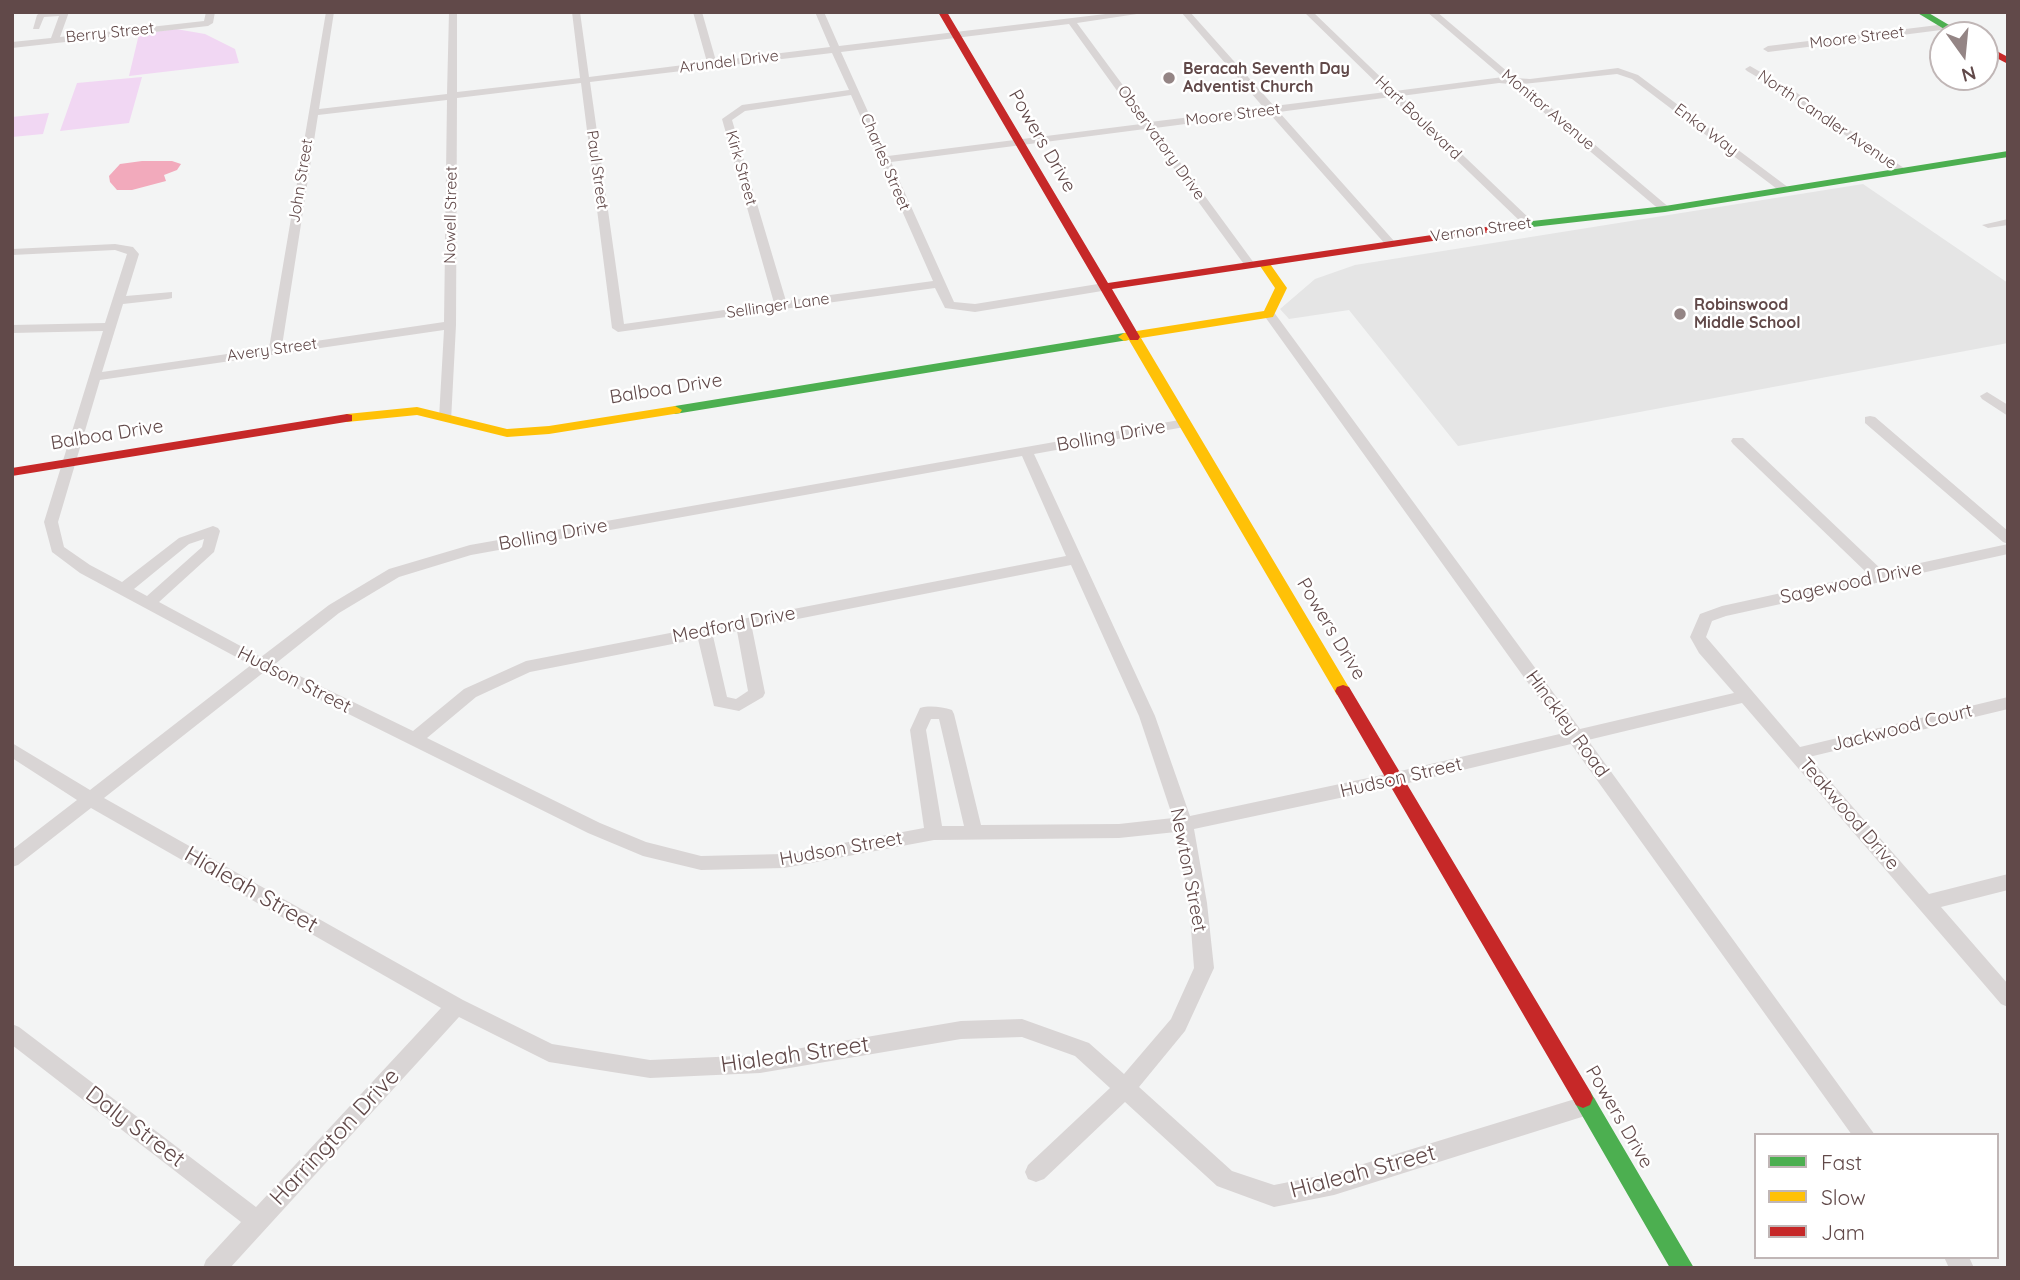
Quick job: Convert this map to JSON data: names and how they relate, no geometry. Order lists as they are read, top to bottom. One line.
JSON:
{"streets":{"street":["Berry Street","Moore Street","Arundel Drive","Monitor Avenue","Hart Boulevard","North Candler Avenue","Enka Way","Powers Drive","Observatory Drive","Charles Street","Kirk Street","Paul Street","John Street","Nowell Street","Vernon Street","Sellinger Lane","Avery Street","Balboa Drive","Bolling Drive","Sagewood Drive","Medford Drive","Hudson Street","Hinckley Road","Jackwood Court","Teakwood Drive","Newton Street","Hialeah Street","Daly Street","Harrington Drive"]},"crossings":[["Moore Street","Monitor Avenue"],["Moore Street","Hart Boulevard"],["Moore Street","Enka Way"],["Moore Street","Powers Drive"],["Moore Street","Observatory Drive"],["Moore Street","Charles Street"],["Arundel Drive","Powers Drive"],["Arundel Drive","Observatory Drive"],["Arundel Drive","Charles Street"],["Arundel Drive","Paul Street"],["Arundel Drive","John Street"],["Arundel Drive","Nowell Street"],["Monitor Avenue","Vernon Street"],["Hart Boulevard","Vernon Street"],["North Candler Avenue","Vernon Street"],["Enka Way","Vernon Street"],["Powers Drive","Vernon Street"],["Powers Drive","Balboa Drive"],["Powers Drive","Bolling Drive"],["Powers Drive","Hudson Street"],["Powers Drive","Hialeah Street"],["Observatory Drive","Vernon Street"],["Charles Street","Kirk Street"],["Charles Street","Vernon Street"],["Charles Street","Sellinger Lane"],["Kirk Street","Sellinger Lane"],["Paul Street","Sellinger Lane"],["John Street","Avery Street"],["Nowell Street","Avery Street"],["Nowell Street","Balboa Drive"],["Avery Street","Hudson Street"],["Balboa Drive","Hudson Street"],["Balboa Drive","Hinckley Road"],["Bolling Drive","Hudson Street"],["Bolling Drive","Newton Street"],["Bolling Drive","Hialeah Street"],["Sagewood Drive","Teakwood Drive"],["Medford Drive","Hudson Street"],["Medford Drive","Newton Street"],["Hudson Street","Hinckley Road"],["Hudson Street","Teakwood Drive"],["Hudson Street","Newton Street"],["Jackwood Court","Teakwood Drive"],["Newton Street","Hialeah Street"],["Hialeah Street","Harrington Drive"],["Daly Street","Harrington Drive"]],"places":["Beracah Seventh Day Adventist Church","Robinswood Middle School"],"legend":["Fast","Slow","Jam"],"north":"bottom"}
